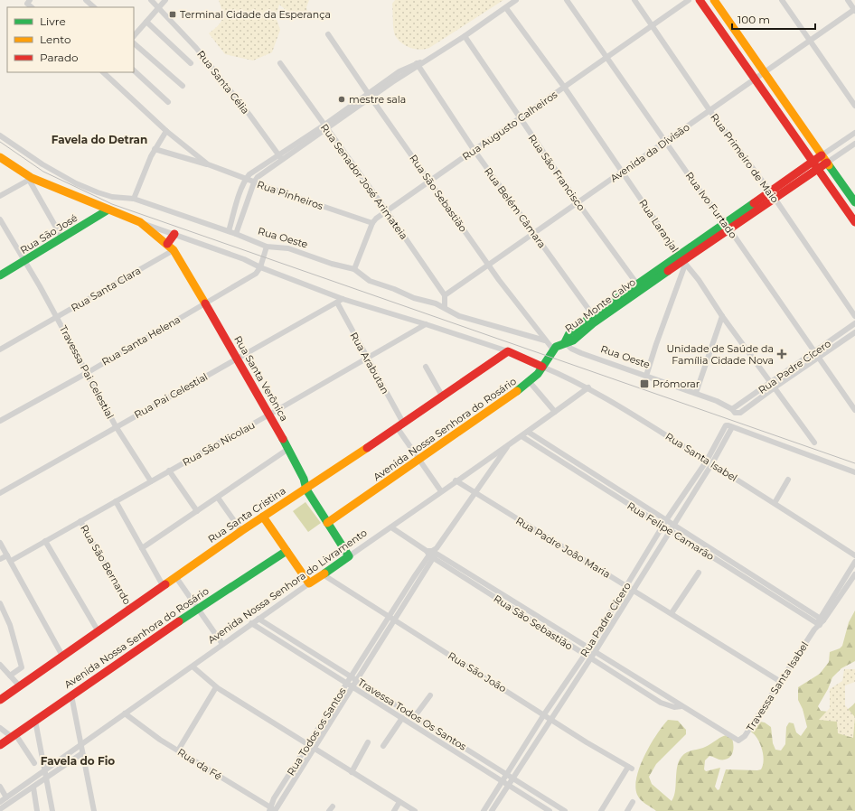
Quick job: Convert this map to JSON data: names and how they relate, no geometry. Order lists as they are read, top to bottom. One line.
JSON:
{"streets":{"main road":["Rua São José","Rua Monte Calvo","Rua Santa Verônica","Avenida Nossa Senhora do Rosário","Rua Santa Cristina","Avenida Nossa Senhora do Livramento"],"street":["Rua Santa Célia","Rua Augusto Calheiros","Avenida da Divisão","Rua Primeiro de Maio","Rua São Francisco","Rua Senador José Arimateia","Rua São Sebastião","Rua Pinheiros","Rua Ivo Furtado","Rua Belém Câmara","Rua Laranjal","Rua Oeste","Rua Santa Clara","Rua Santa Helena","Rua Arabutan","Rua Padre Cícero","Travessa Pai Celestial","Rua Pai Celestial","Rua São Nicolau","Rua Santa Isabel","Rua Felipe Camarão","Rua Padre João Maria","Rua São Bernardo","Rua São João","Travessa Santa Isabel","Travessa Todos Os Santos","Rua Todos os Santos","Rua da Fé"]},"crossings":[["Rua Augusto Calheiros","Rua Primeiro de Maio"],["Rua Augusto Calheiros","Rua São Francisco"],["Rua Augusto Calheiros","Rua Senador José Arimateia"],["Rua Augusto Calheiros","Rua São Sebastião"],["Rua Augusto Calheiros","Rua Pinheiros"],["Rua Augusto Calheiros","Rua Ivo Furtado"],["Rua Augusto Calheiros","Rua Belém Câmara"],["Rua Augusto Calheiros","Rua Laranjal"],["Rua Augusto Calheiros","Rua Oeste"],["Avenida da Divisão","Rua Primeiro de Maio"],["Avenida da Divisão","Rua São Francisco"],["Avenida da Divisão","Rua Senador José Arimateia"],["Avenida da Divisão","Rua São Sebastião"],["Avenida da Divisão","Rua Ivo Furtado"],["Avenida da Divisão","Rua Belém Câmara"],["Avenida da Divisão","Rua Laranjal"],["Rua Primeiro de Maio","Rua Monte Calvo"],["Rua São Francisco","Rua Monte Calvo"],["Rua São Sebastião","Rua Oeste"],["Rua São Sebastião","Rua Padre Cícero"],["Rua São Sebastião","Avenida Nossa Senhora do Rosário"],["Rua São Sebastião","Avenida Nossa Senhora do Livramento"],["Rua São Sebastião","Travessa Santa Isabel"],["Rua São Sebastião","Rua Todos os Santos"],["Rua Ivo Furtado","Rua Monte Calvo"],["Rua Ivo Furtado","Rua Padre Cícero"],["Rua Belém Câmara","Rua Monte Calvo"],["Rua Laranjal","Rua Monte Calvo"],["Rua Laranjal","Rua Padre Cícero"],["Rua São José","Travessa Pai Celestial"],["Rua Oeste","Rua Monte Calvo"],["Rua Oeste","Rua Padre Cícero"],["Rua Oeste","Avenida Nossa Senhora do Rosário"],["Rua Santa Clara","Travessa Pai Celestial"],["Rua Santa Clara","Rua Santa Verônica"],["Rua Monte Calvo","Avenida Nossa Senhora do Rosário"],["Rua Santa Helena","Travessa Pai Celestial"],["Rua Santa Helena","Rua Santa Verônica"],["Rua Arabutan","Rua Pai Celestial"],["Rua Arabutan","Avenida Nossa Senhora do Rosário"],["Rua Arabutan","Rua São Nicolau"],["Rua Arabutan","Rua Santa Cristina"],["Rua Arabutan","Avenida Nossa Senhora do Livramento"],["Rua Padre Cícero","Rua Santa Isabel"],["Rua Padre Cícero","Rua Felipe Camarão"],["Rua Padre Cícero","Rua Padre João Maria"],["Rua Padre Cícero","Rua São João"],["Rua Padre Cícero","Travessa Todos Os Santos"],["Travessa Pai Celestial","Rua Pai Celestial"],["Travessa Pai Celestial","Rua São Nicolau"],["Rua Santa Verônica","Rua Pai Celestial"],["Rua Santa Verônica","Avenida Nossa Senhora do Rosário"],["Rua Santa Verônica","Rua São Nicolau"],["Rua Santa Verônica","Rua Santa Cristina"],["Rua Santa Verônica","Avenida Nossa Senhora do Livramento"],["Avenida Nossa Senhora do Rosário","Rua Santa Isabel"],["Rua São Nicolau","Rua São Bernardo"],["Rua Santa Isabel","Avenida Nossa Senhora do Livramento"],["Rua Santa Cristina","Rua São Bernardo"],["Rua Felipe Camarão","Avenida Nossa Senhora do Livramento"],["Rua Felipe Camarão","Travessa Santa Isabel"],["Rua Padre João Maria","Avenida Nossa Senhora do Livramento"],["Rua Padre João Maria","Travessa Santa Isabel"],["Rua Padre João Maria","Rua Todos os Santos"],["Avenida Nossa Senhora do Livramento","Rua São João"],["Avenida Nossa Senhora do Livramento","Travessa Todos Os Santos"],["Avenida Nossa Senhora do Livramento","Rua Todos os Santos"],["Avenida Nossa Senhora do Livramento","Rua da Fé"],["Rua São João","Rua Todos os Santos"],["Travessa Todos Os Santos","Rua Todos os Santos"],["Rua Todos os Santos","Rua da Fé"]],"districts":["Favela do Detran","Favela do Fio"],"places":{"transit":["Terminal Cidade da Esperança","Prómorar"],"other":["mestre sala"],"health":["Unidade de Saúde da Família Cidade Nova"]},"legend":["Livre","Lento","Parado"],"scale_bar":"100 m"}
